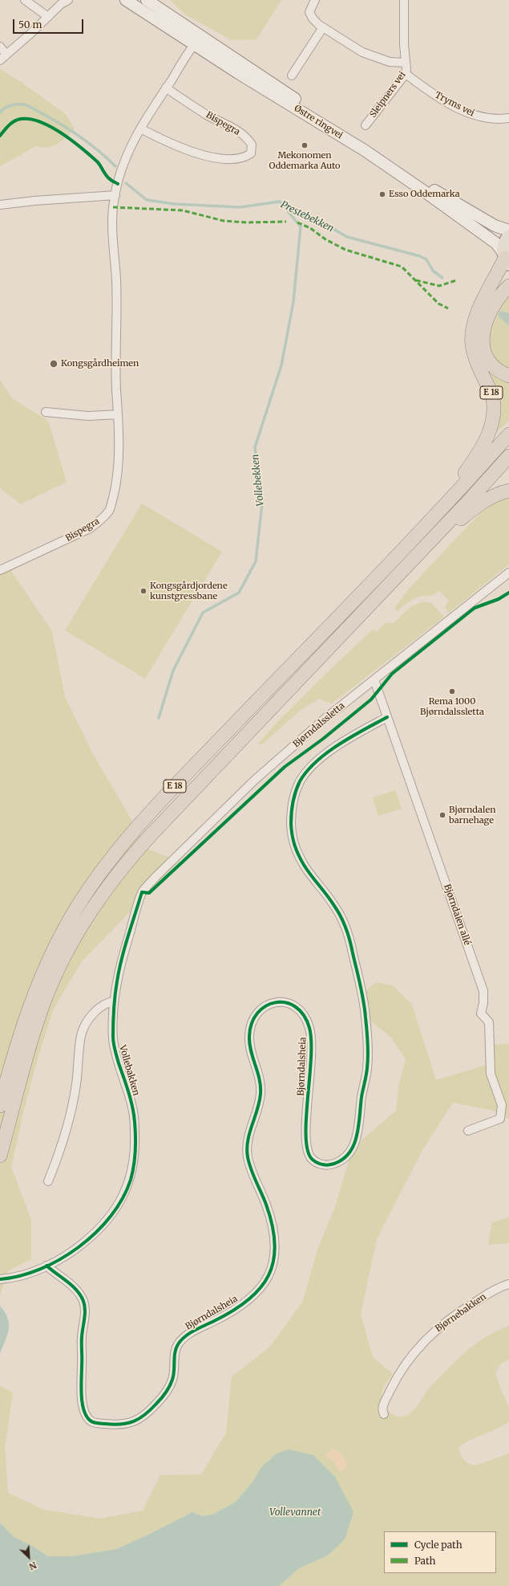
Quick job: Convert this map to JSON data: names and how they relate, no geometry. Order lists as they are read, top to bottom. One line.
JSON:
{"streets":{"highway":["E 18"],"main road":["Østre ringvei"],"street":["Sleipners vei","Tryms vei","Bispegra","Bjørndalssletta","Bjørndalen allé","Bjørndalsheia","Vollebakken","Bjørnebakken"]},"crossings":[["Sleipners vei","Tryms vei"],["Østre ringvei","Bispegra"],["Østre ringvei","E 18"],["Bjørndalssletta","Bjørndalen allé"],["Bjørndalssletta","Vollebakken"],["Bjørndalen allé","Bjørndalsheia"],["Bjørndalsheia","Vollebakken"]],"water":["Prestebekken","Vollebekken","Vollevannet"],"places":["Mekonomen Oddemarka Auto","Esso Oddemarka","Kongsgårdheimen","Kongsgårdjordene kunstgressbane","Rema 1000 Bjørndalssletta","Bjørndalen barnehage"],"legend":["Cycle path","Path"],"scale_bar":"50 m","north":"bottom right"}
